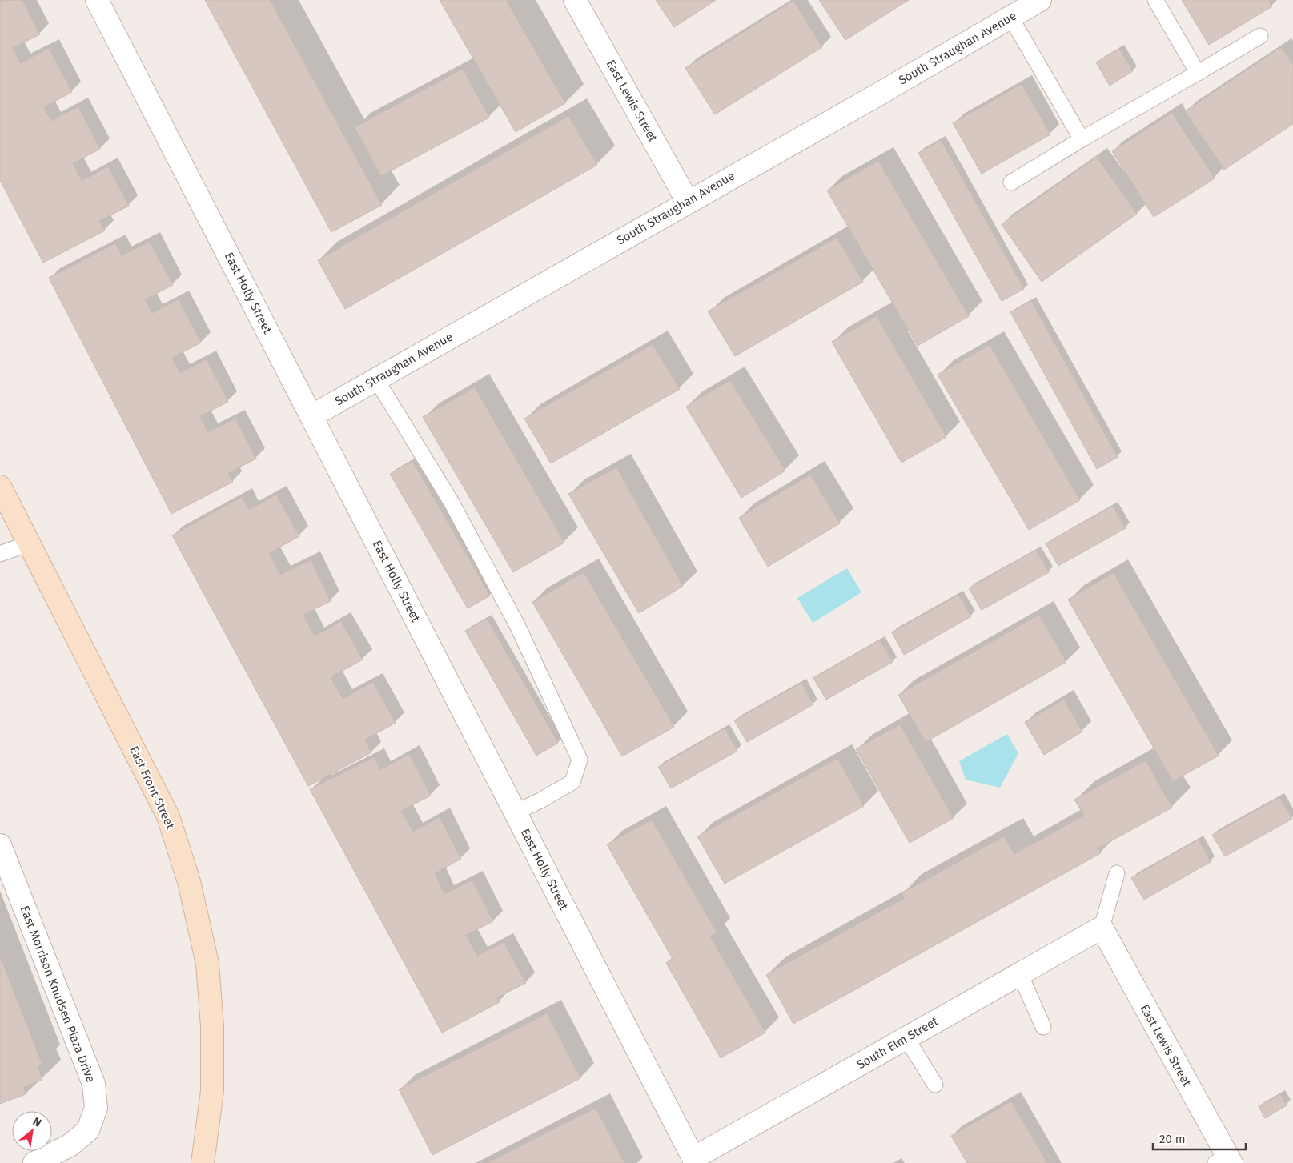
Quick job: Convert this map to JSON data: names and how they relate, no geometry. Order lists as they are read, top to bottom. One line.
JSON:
{"streets":{"main road":["East Front Street"],"street":["South Straughan Avenue","East Lewis Street","East Holly Street","East Morrison Knudsen Plaza Drive","South Elm Street"]},"crossings":[["South Straughan Avenue","East Lewis Street"],["South Straughan Avenue","East Holly Street"],["East Lewis Street","South Elm Street"],["East Holly Street","South Elm Street"]],"scale_bar":"20 m","north":"top right"}
